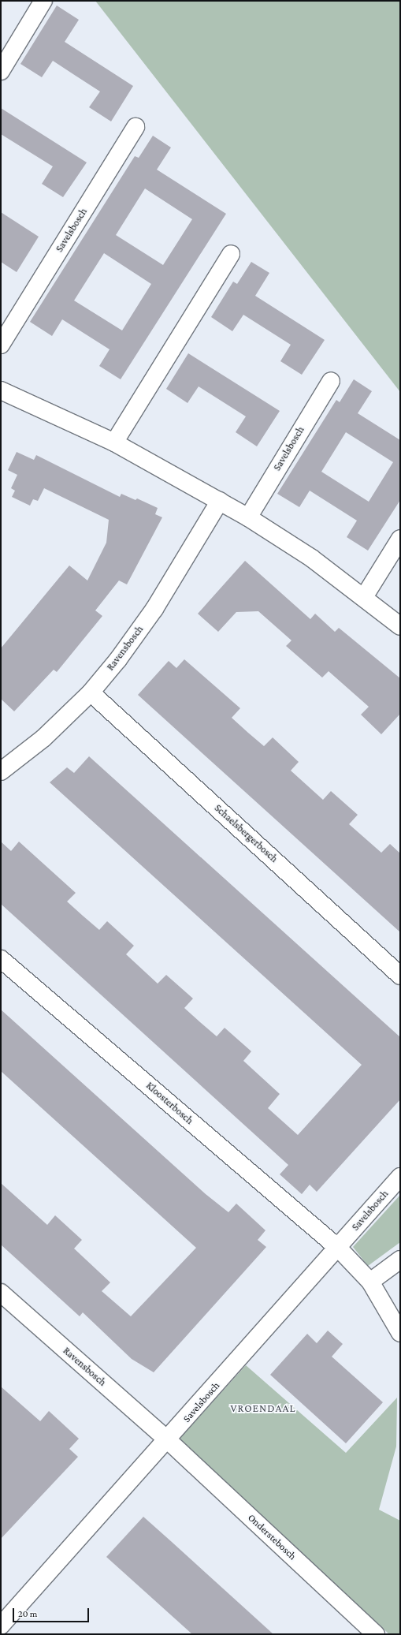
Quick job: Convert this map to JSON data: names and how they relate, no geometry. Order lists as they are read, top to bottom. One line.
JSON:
{"streets":{"street":["Savelsbosch","Ravensbosch","Schaelsbergerbosch","Kloosterbosch","Onderstebosch"]},"crossings":[["Savelsbosch","Ravensbosch"],["Savelsbosch","Kloosterbosch"],["Savelsbosch","Onderstebosch"],["Ravensbosch","Schaelsbergerbosch"],["Ravensbosch","Onderstebosch"]],"districts":["VROENDAAL"],"scale_bar":"20 m"}
